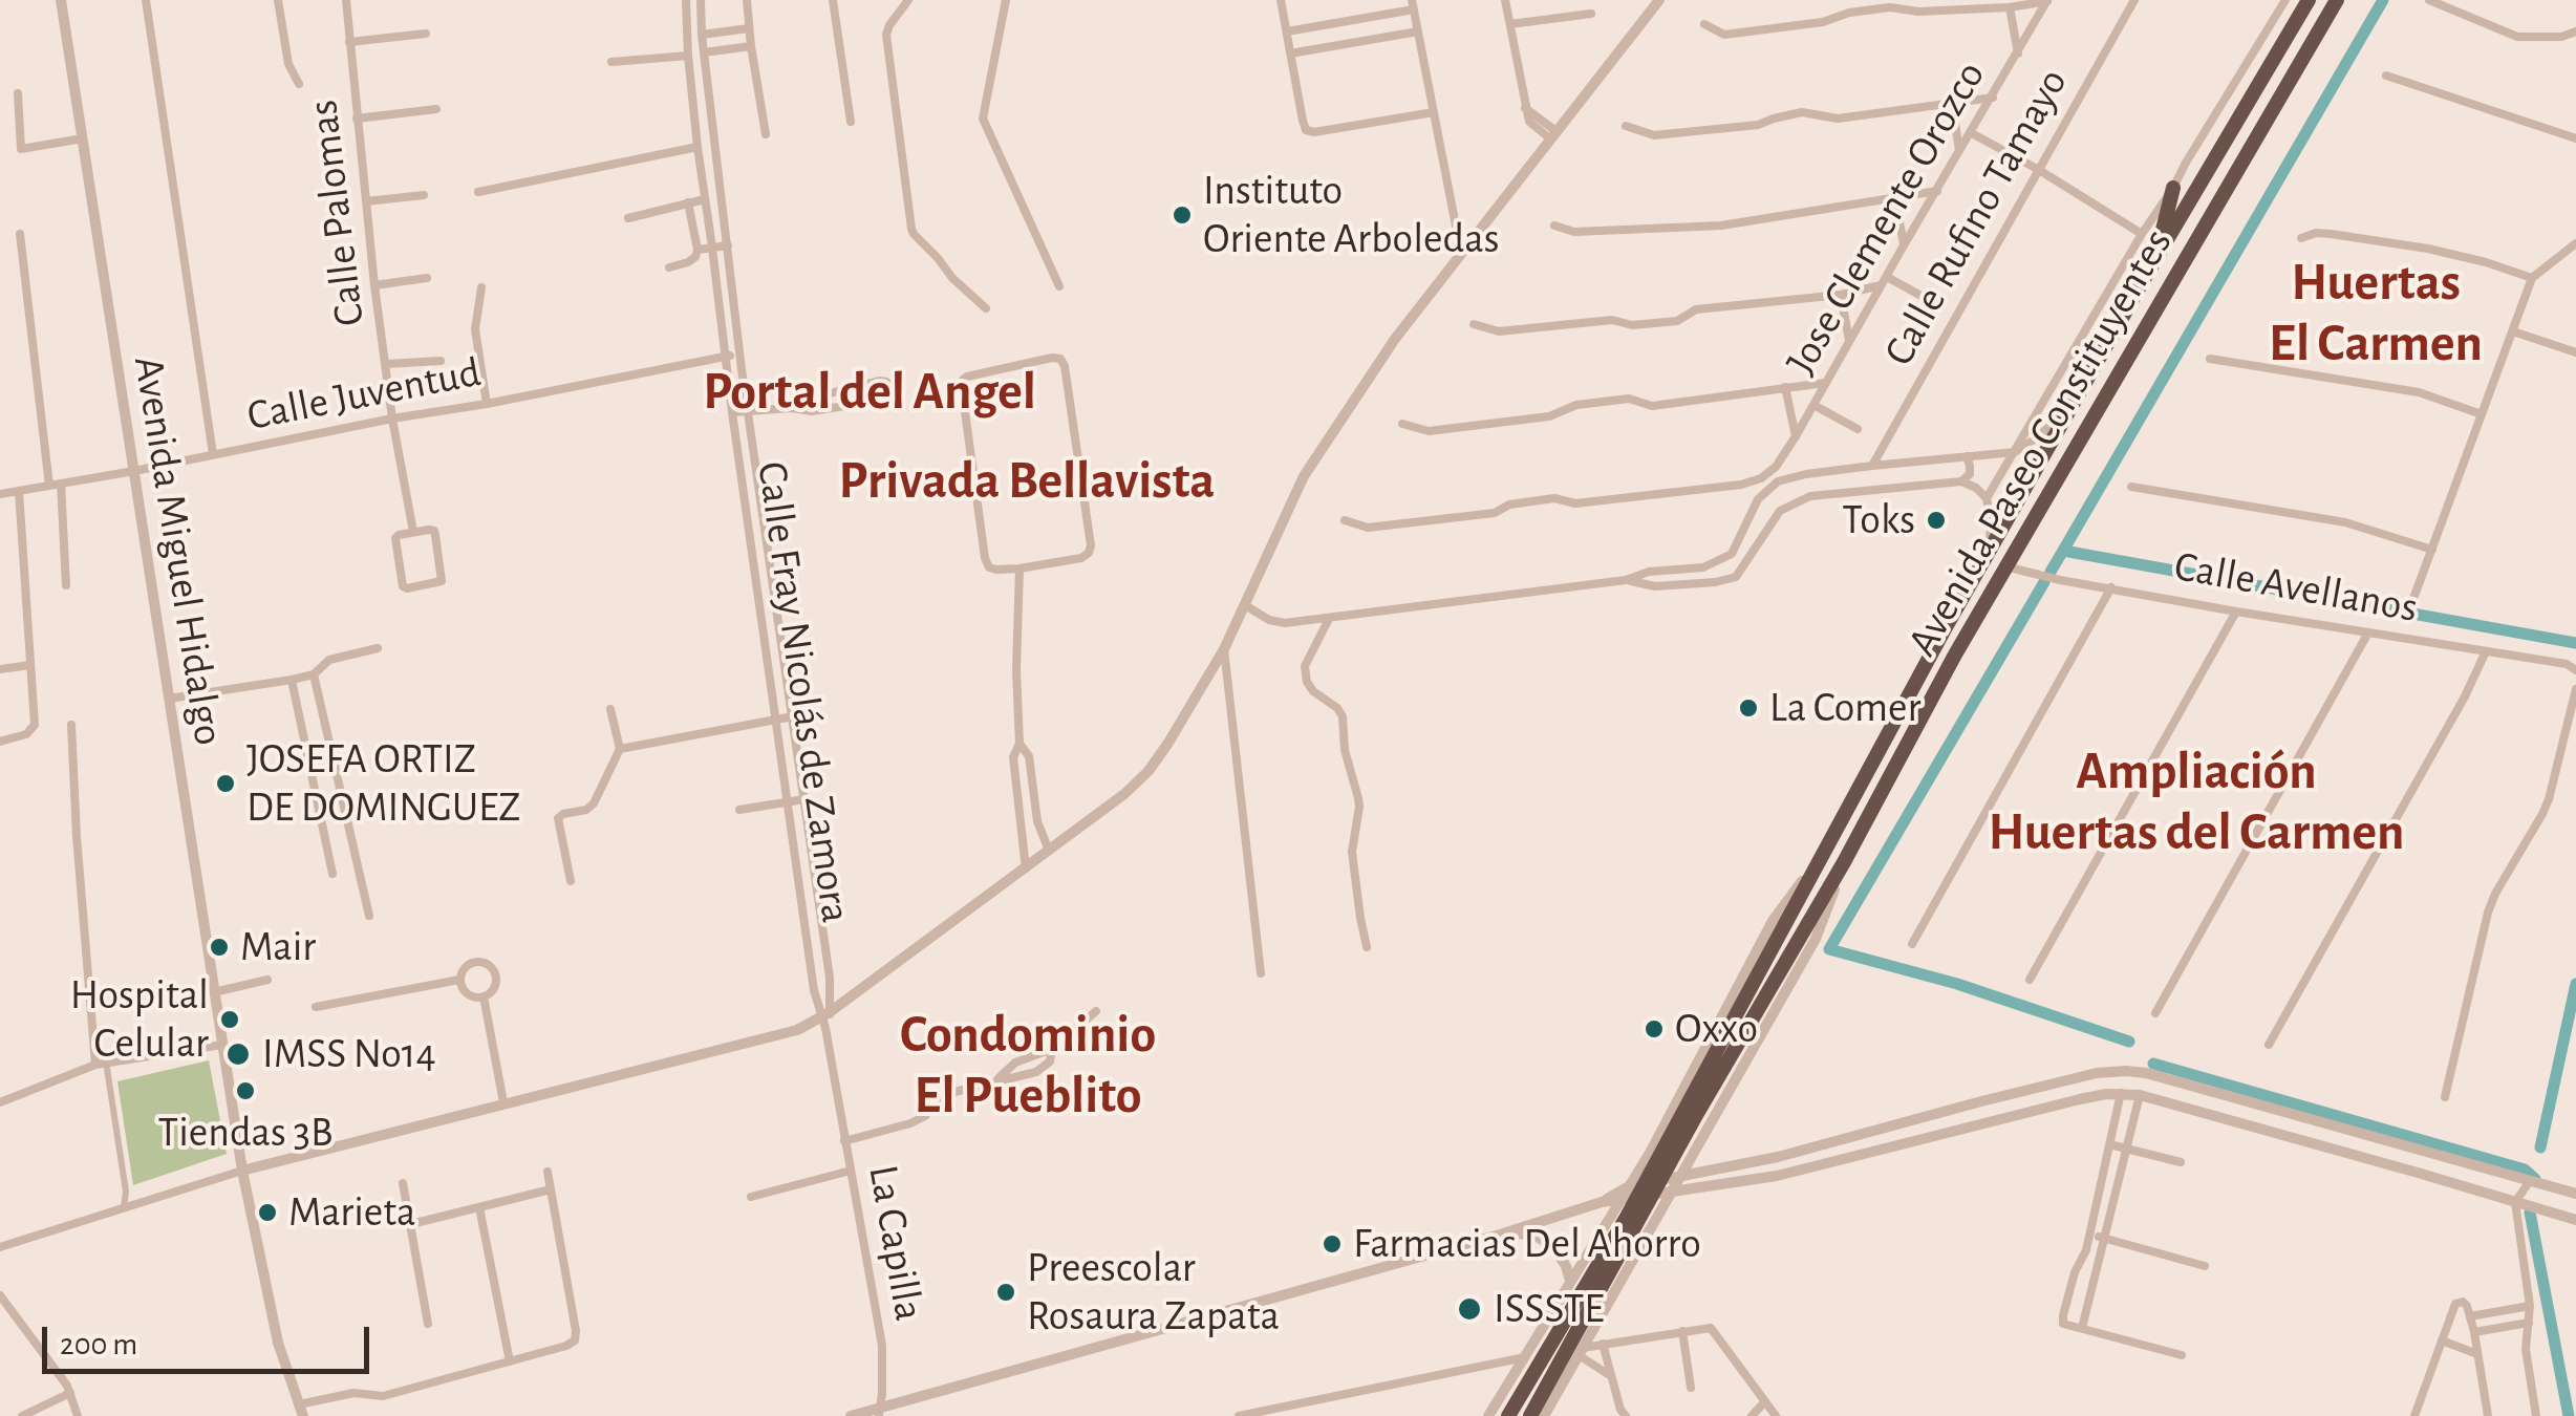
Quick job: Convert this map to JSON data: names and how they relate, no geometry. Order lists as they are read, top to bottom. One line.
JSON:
{"streets":{"highway":["Avenida Paseo Constituyentes"],"street":["Calle Palomas","Calle Rufino Tamayo","Jose Clemente Orozco","Calle Juventud","Avenida Miguel Hidalgo","Calle Avellanos","Calle Fray Nicolás de Zamora","La Capilla"]},"crossings":[["Calle Palomas","Calle Juventud"],["Calle Juventud","Avenida Miguel Hidalgo"],["Calle Juventud","Calle Fray Nicolás de Zamora"],["Avenida Paseo Constituyentes","Calle Avellanos"],["Calle Fray Nicolás de Zamora","La Capilla"]],"districts":["Huertas El Carmen","Portal del Angel","Privada Bellavista","Ampliación Huertas del Carmen","Condominio El Pueblito"],"places":["Instituto Oriente Arboledas","Toks","La Comer","JOSEFA ORTIZ DE DOMINGUEZ","Mair","Hospital Celular","Oxxo","IMSS No14","Tiendas 3B","Marieta","Farmacias Del Ahorro","Preescolar Rosaura Zapata","ISSSTE"],"scale_bar":"200 m"}
